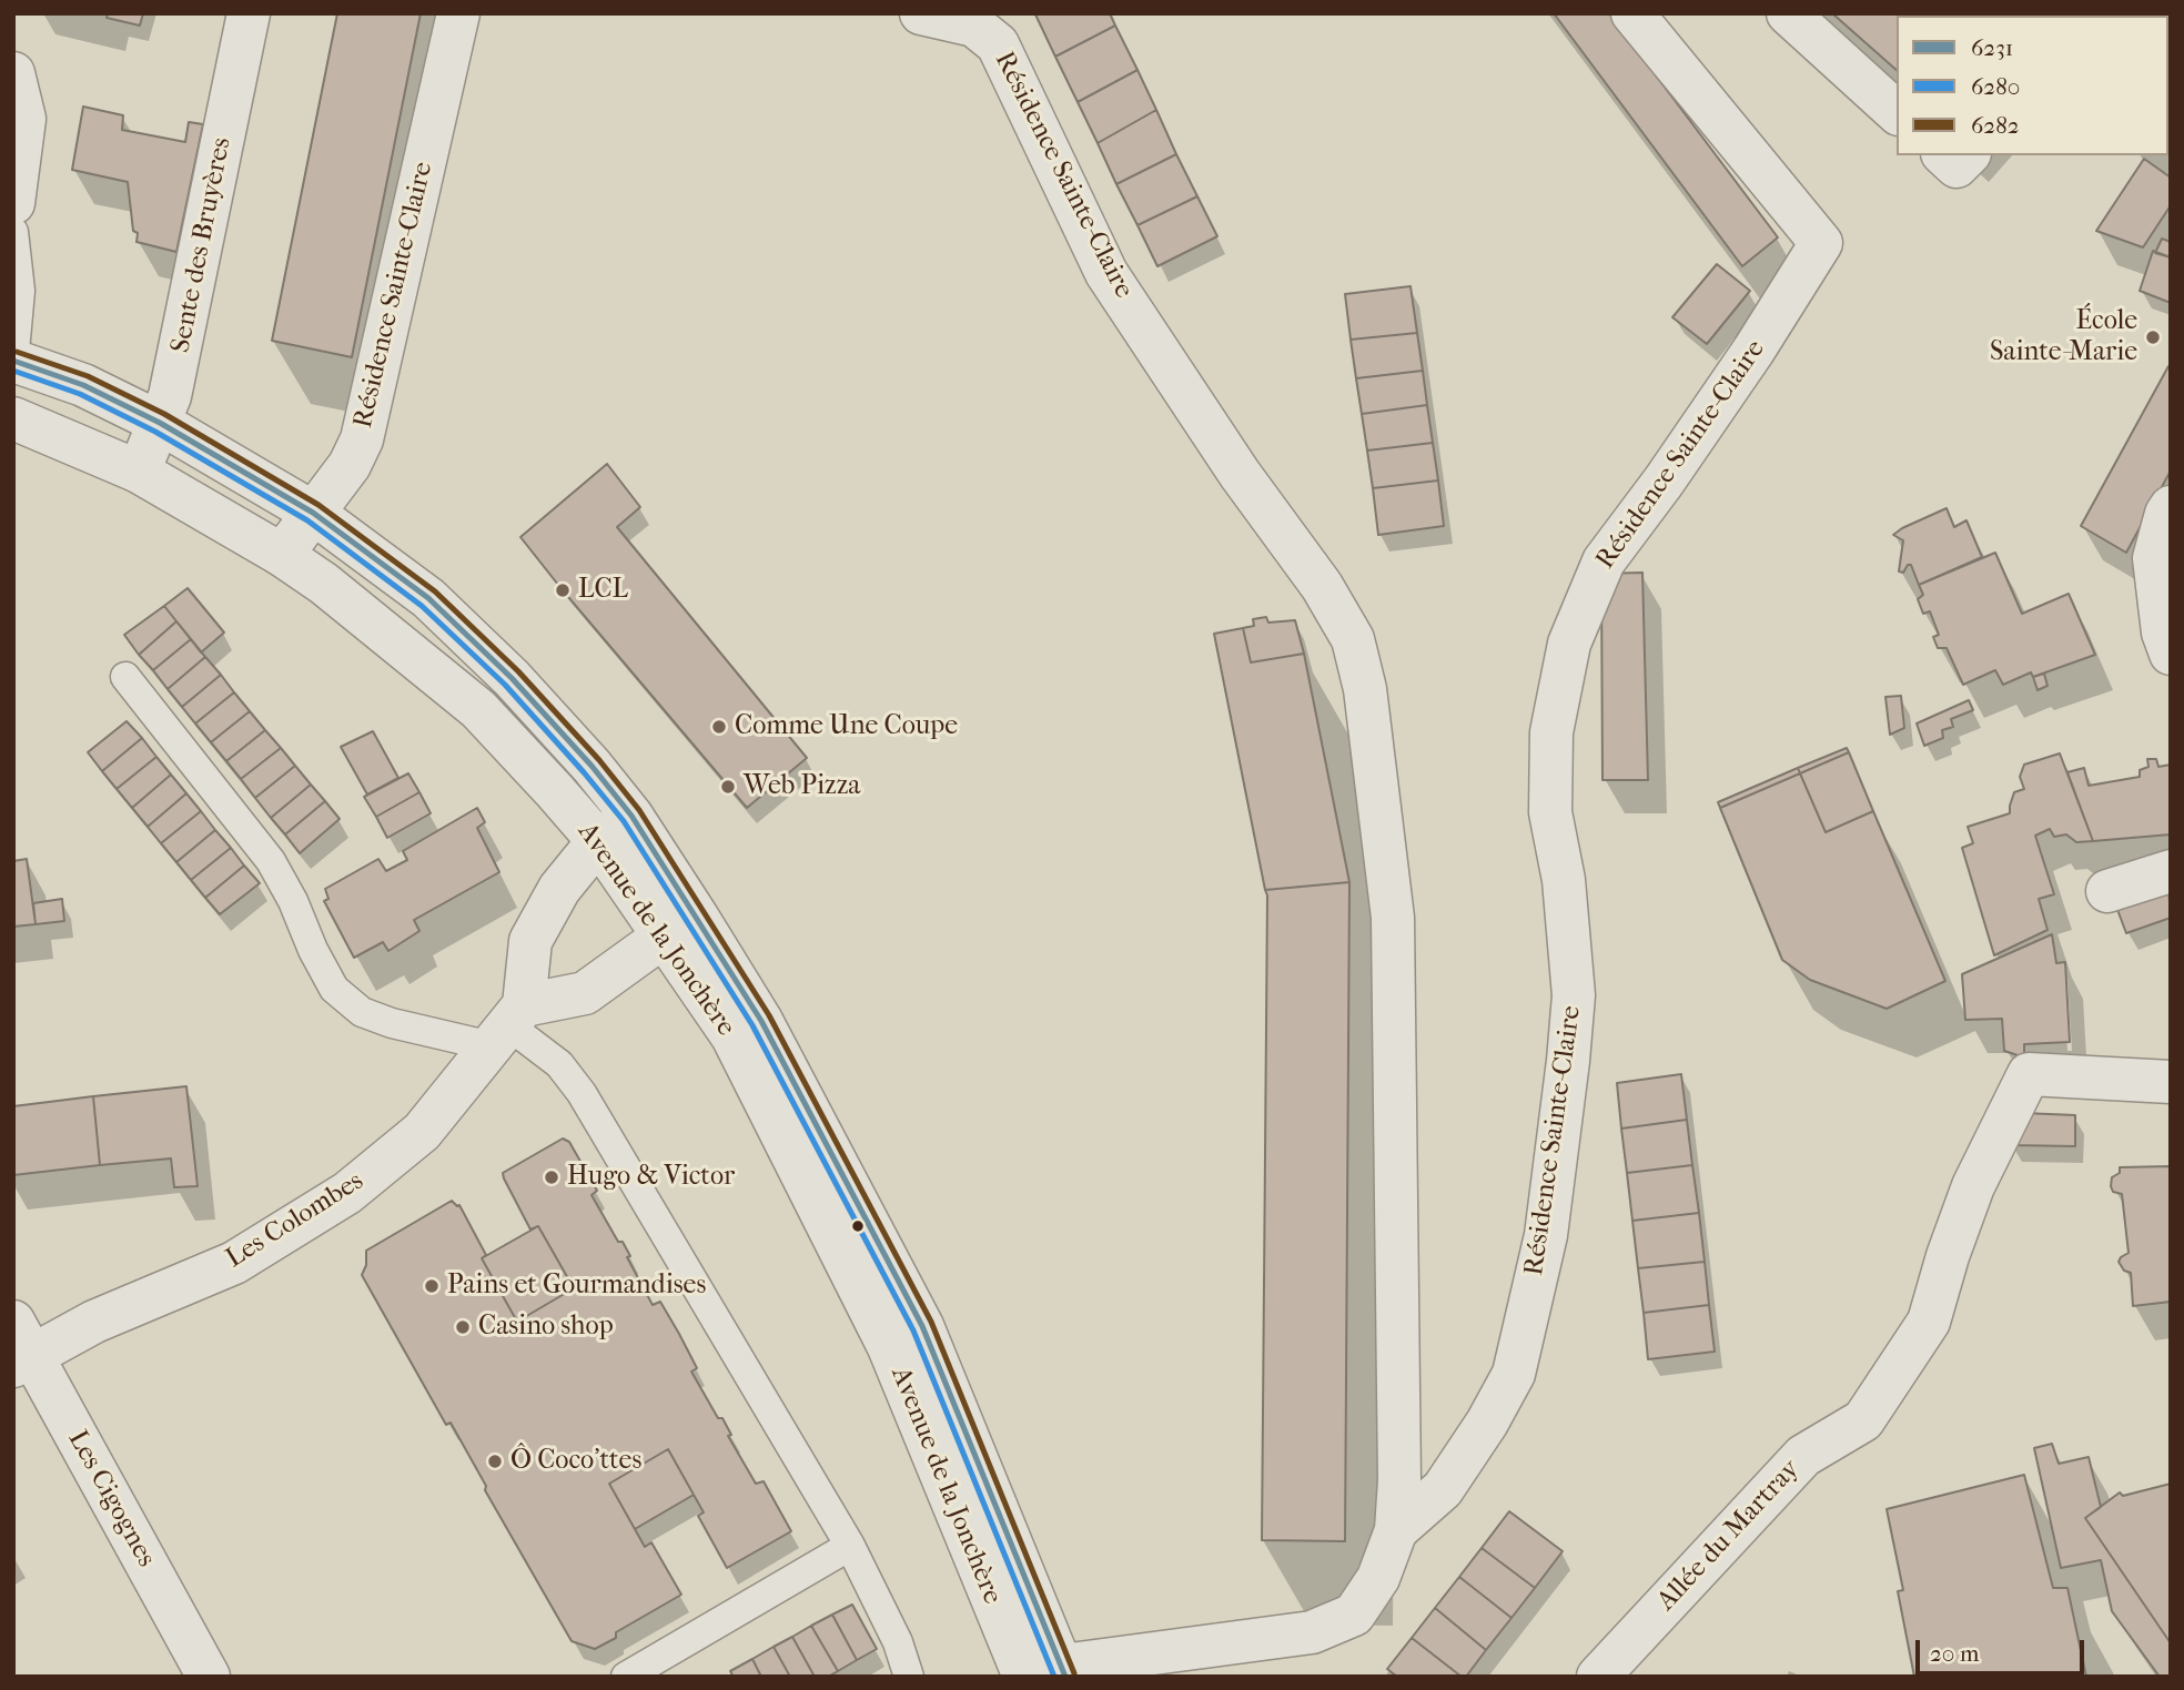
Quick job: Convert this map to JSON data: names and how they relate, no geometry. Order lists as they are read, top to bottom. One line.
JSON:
{"streets":{"street":["Résidence Sainte-Claire","Sente des Bruyères","Avenue de la Jonchère","Les Colombes","Les Cigognes","Allée du Martray"]},"crossings":[["Résidence Sainte-Claire","Avenue de la Jonchère"],["Sente des Bruyères","Avenue de la Jonchère"],["Les Colombes","Les Cigognes"]],"places":["École Sainte-Marie","LCL","Comme Une Coupe","Web Pizza","Hugo & Victor","Pains et Gourmandises","Casino shop","Ô Coco'ttes"],"lines":["transit line 6282","transit line 6231","transit line 6280"],"legend":["6231","6280","6282"],"scale_bar":"20 m"}
